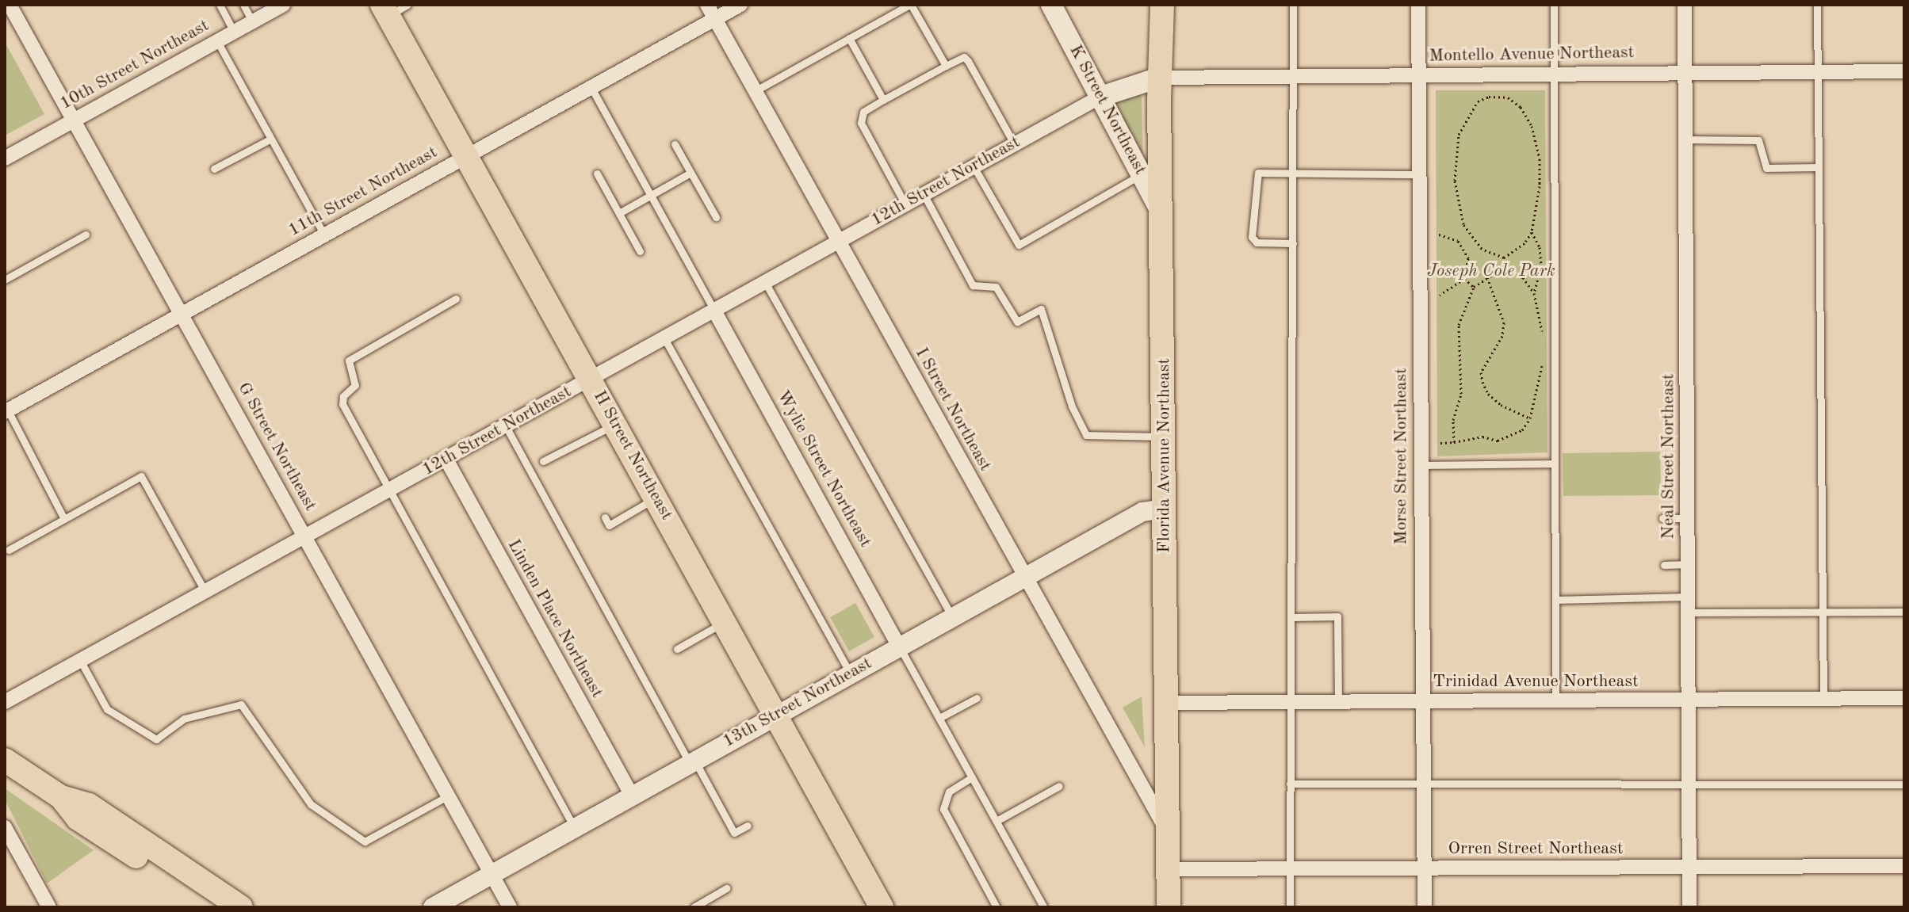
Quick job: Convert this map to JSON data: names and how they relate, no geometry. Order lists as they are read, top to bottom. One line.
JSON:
{"streets":{"main road":["K Street Northeast","12th Street Northeast","H Street Northeast","Florida Avenue Northeast"],"street":["Montello Avenue Northeast","10th Street Northeast","11th Street Northeast","I Street Northeast","G Street Northeast","Morse Street Northeast","Neal Street Northeast","Wylie Street Northeast","Linden Place Northeast","Trinidad Avenue Northeast","13th Street Northeast","Orren Street Northeast"]},"crossings":[["Montello Avenue Northeast","12th Street Northeast"],["Montello Avenue Northeast","Florida Avenue Northeast"],["Montello Avenue Northeast","Morse Street Northeast"],["Montello Avenue Northeast","Neal Street Northeast"],["10th Street Northeast","G Street Northeast"],["K Street Northeast","12th Street Northeast"],["K Street Northeast","Florida Avenue Northeast"],["12th Street Northeast","I Street Northeast"],["12th Street Northeast","G Street Northeast"],["12th Street Northeast","H Street Northeast"],["12th Street Northeast","Florida Avenue Northeast"],["12th Street Northeast","Wylie Street Northeast"],["12th Street Northeast","Linden Place Northeast"],["11th Street Northeast","I Street Northeast"],["11th Street Northeast","G Street Northeast"],["11th Street Northeast","H Street Northeast"],["I Street Northeast","Florida Avenue Northeast"],["I Street Northeast","13th Street Northeast"],["G Street Northeast","13th Street Northeast"],["H Street Northeast","13th Street Northeast"],["Florida Avenue Northeast","Trinidad Avenue Northeast"],["Florida Avenue Northeast","13th Street Northeast"],["Florida Avenue Northeast","Orren Street Northeast"],["Morse Street Northeast","Trinidad Avenue Northeast"],["Morse Street Northeast","Orren Street Northeast"],["Neal Street Northeast","Trinidad Avenue Northeast"],["Neal Street Northeast","Orren Street Northeast"],["Wylie Street Northeast","13th Street Northeast"],["Linden Place Northeast","13th Street Northeast"]],"parks":["Joseph Cole Park"]}
